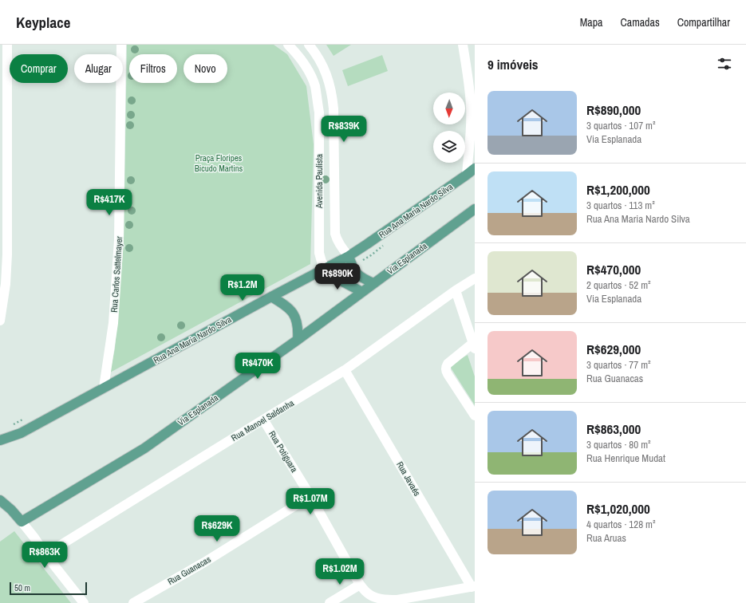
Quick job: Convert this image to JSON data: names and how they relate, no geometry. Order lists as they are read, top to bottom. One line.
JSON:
{"streets":{"main road":["Rua Ana Maria Nardo Silva","Via Esplanada"],"street":["Avenida Paulista","Rua Carlos Sattelmayer","Rua Manoel Saldanha","Rua Potiguara","Rua Javaés","Rua Guanacas"]},"crossings":[["Avenida Paulista","Rua Ana Maria Nardo Silva"],["Rua Ana Maria Nardo Silva","Rua Carlos Sattelmayer"],["Rua Manoel Saldanha","Rua Potiguara"],["Rua Manoel Saldanha","Rua Javaés"],["Rua Potiguara","Rua Javaés"],["Rua Potiguara","Rua Guanacas"]],"parks":["Praça Floripes Bicudo Martins"],"scale_bar":"50 m","north":"bottom","page":{"header":"Keyplace","nav":["Mapa","Camadas","Compartilhar"],"heading":"9 imóveis","chip":["Comprar","Alugar","Filtros","Novo"],"list":[{"name":"R$890,000","note":"3 quartos · 107 m² · Via Esplanada"},{"name":"R$1,200,000","note":"3 quartos · 113 m² · Rua Ana Maria Nardo Silva"},{"name":"R$470,000","note":"2 quartos · 52 m² · Via Esplanada"},{"name":"R$629,000","note":"3 quartos · 77 m² · Rua Guanacas"},{"name":"R$863,000","note":"3 quartos · 80 m² · Rua Henrique Mudat"},{"name":"R$1,020,000","note":"4 quartos · 128 m² · Rua Aruas"}],"price":["R$839K","R$417K","R$890K","R$1.2M","R$470K","R$1.07M","R$629K","R$863K","R$1.02M"],"scale":"50 m"}}
